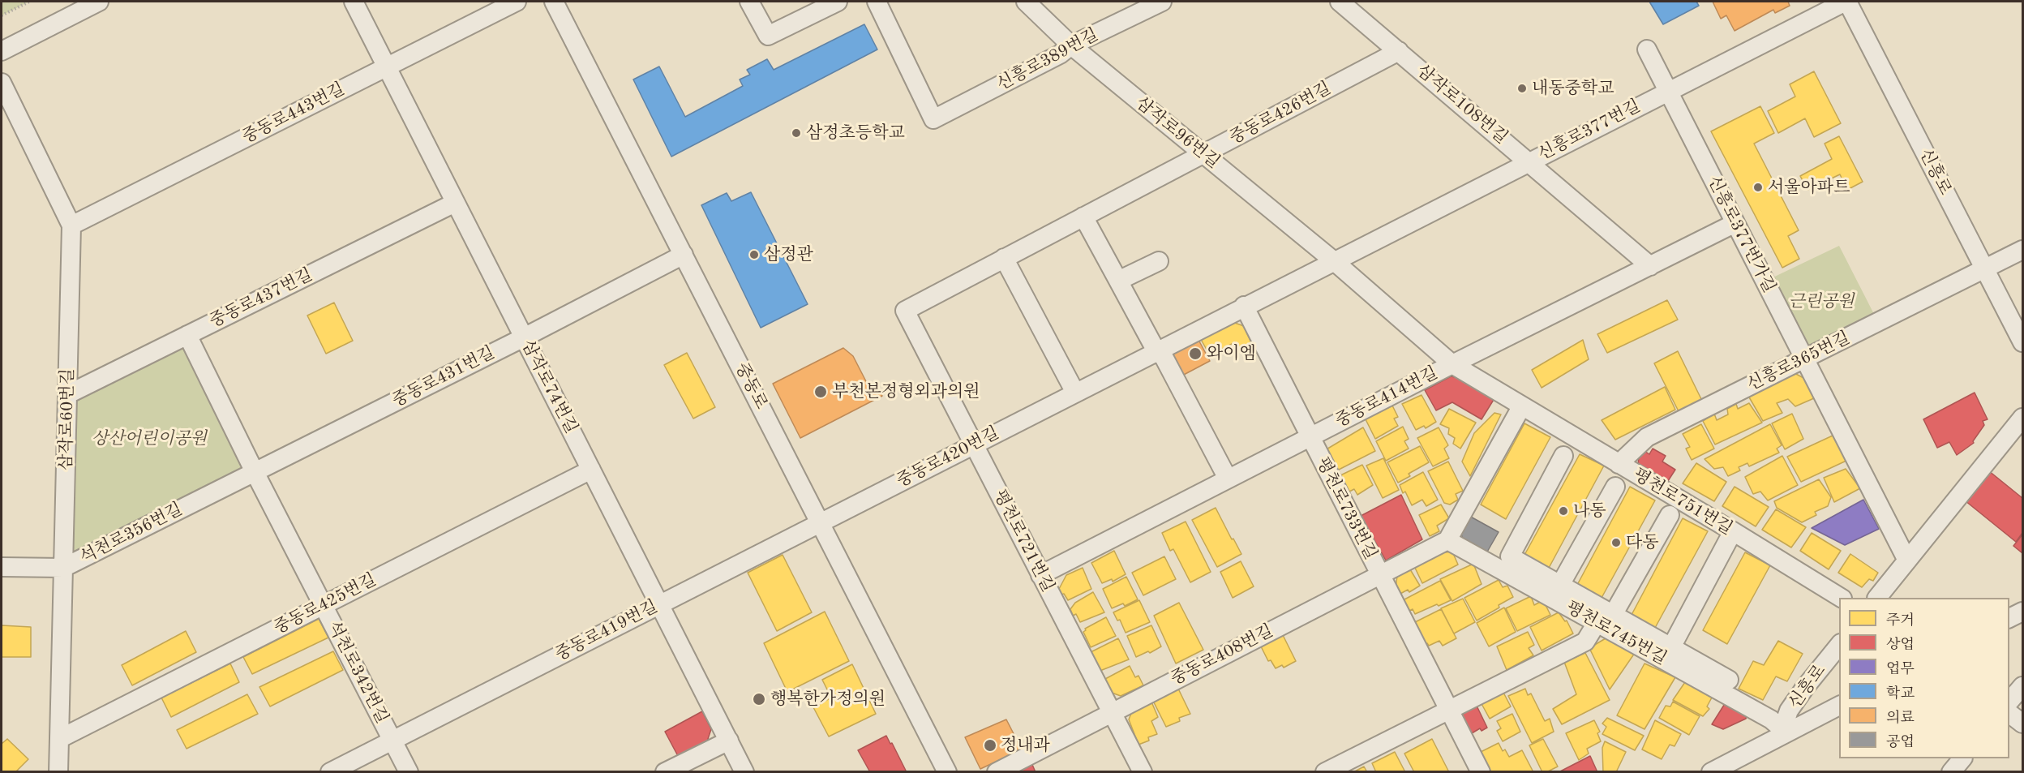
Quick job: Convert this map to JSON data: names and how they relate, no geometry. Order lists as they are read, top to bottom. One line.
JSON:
{"streets":{"street":["신흥로389번길","삼작로108번길","중동로443번길","중동로426번길","신흥로377번길","삼작로96번길","신흥로","신흥로377번가길","중동로437번길","신흥로365번길","중동로431번길","중동로","삼작로74번길","중동로414번길","삼작로60번길","중동로420번길","평천로751번길","평천로733번길","석천로356번길","평천로721번길","중동로425번길","중동로419번길","평천로745번길","중동로408번길","석천로342번길"]},"crossings":[["신흥로389번길","삼작로96번길"],["삼작로108번길","중동로426번길"],["삼작로108번길","신흥로377번길"],["삼작로108번길","중동로414번길"],["중동로443번길","삼작로74번길"],["중동로443번길","삼작로60번길"],["중동로426번길","삼작로96번길"],["중동로426번길","평천로721번길"],["신흥로377번길","삼작로96번길"],["신흥로377번길","신흥로"],["신흥로377번길","신흥로377번가길"],["신흥로377번길","중동로420번길"],["신흥로377번길","평천로751번길"],["삼작로96번길","중동로420번길"],["삼작로96번길","평천로751번길"],["신흥로","신흥로365번길"],["신흥로","평천로745번길"],["신흥로377번가길","신흥로365번길"],["신흥로377번가길","중동로414번길"],["중동로437번길","삼작로74번길"],["중동로437번길","삼작로60번길"],["신흥로365번길","평천로751번길"],["중동로431번길","중동로"],["중동로431번길","삼작로74번길"],["중동로431번길","석천로356번길"],["중동로","중동로420번길"],["중동로","중동로419번길"],["삼작로74번길","중동로425번길"],["삼작로74번길","중동로419번길"],["중동로414번길","평천로751번길"],["중동로414번길","평천로733번길"],["중동로414번길","평천로721번길"],["삼작로60번길","석천로356번길"],["삼작로60번길","중동로425번길"],["중동로420번길","평천로751번길"],["중동로420번길","평천로733번길"],["중동로420번길","평천로721번길"],["중동로420번길","중동로419번길"],["평천로733번길","중동로408번길"],["평천로721번길","중동로408번길"],["중동로425번길","석천로342번길"],["중동로419번길","석천로342번길"],["평천로745번길","중동로408번길"]],"parks":["근린공원","상산어린이공원"],"places":["내동중학교","삼정초등학교","서울아파트","삼정관","와이엠","부천본정형외과의원","나동","다동","행복한가정의원","정내과"],"legend":["주거","상업","업무","학교","의료","공업"]}
